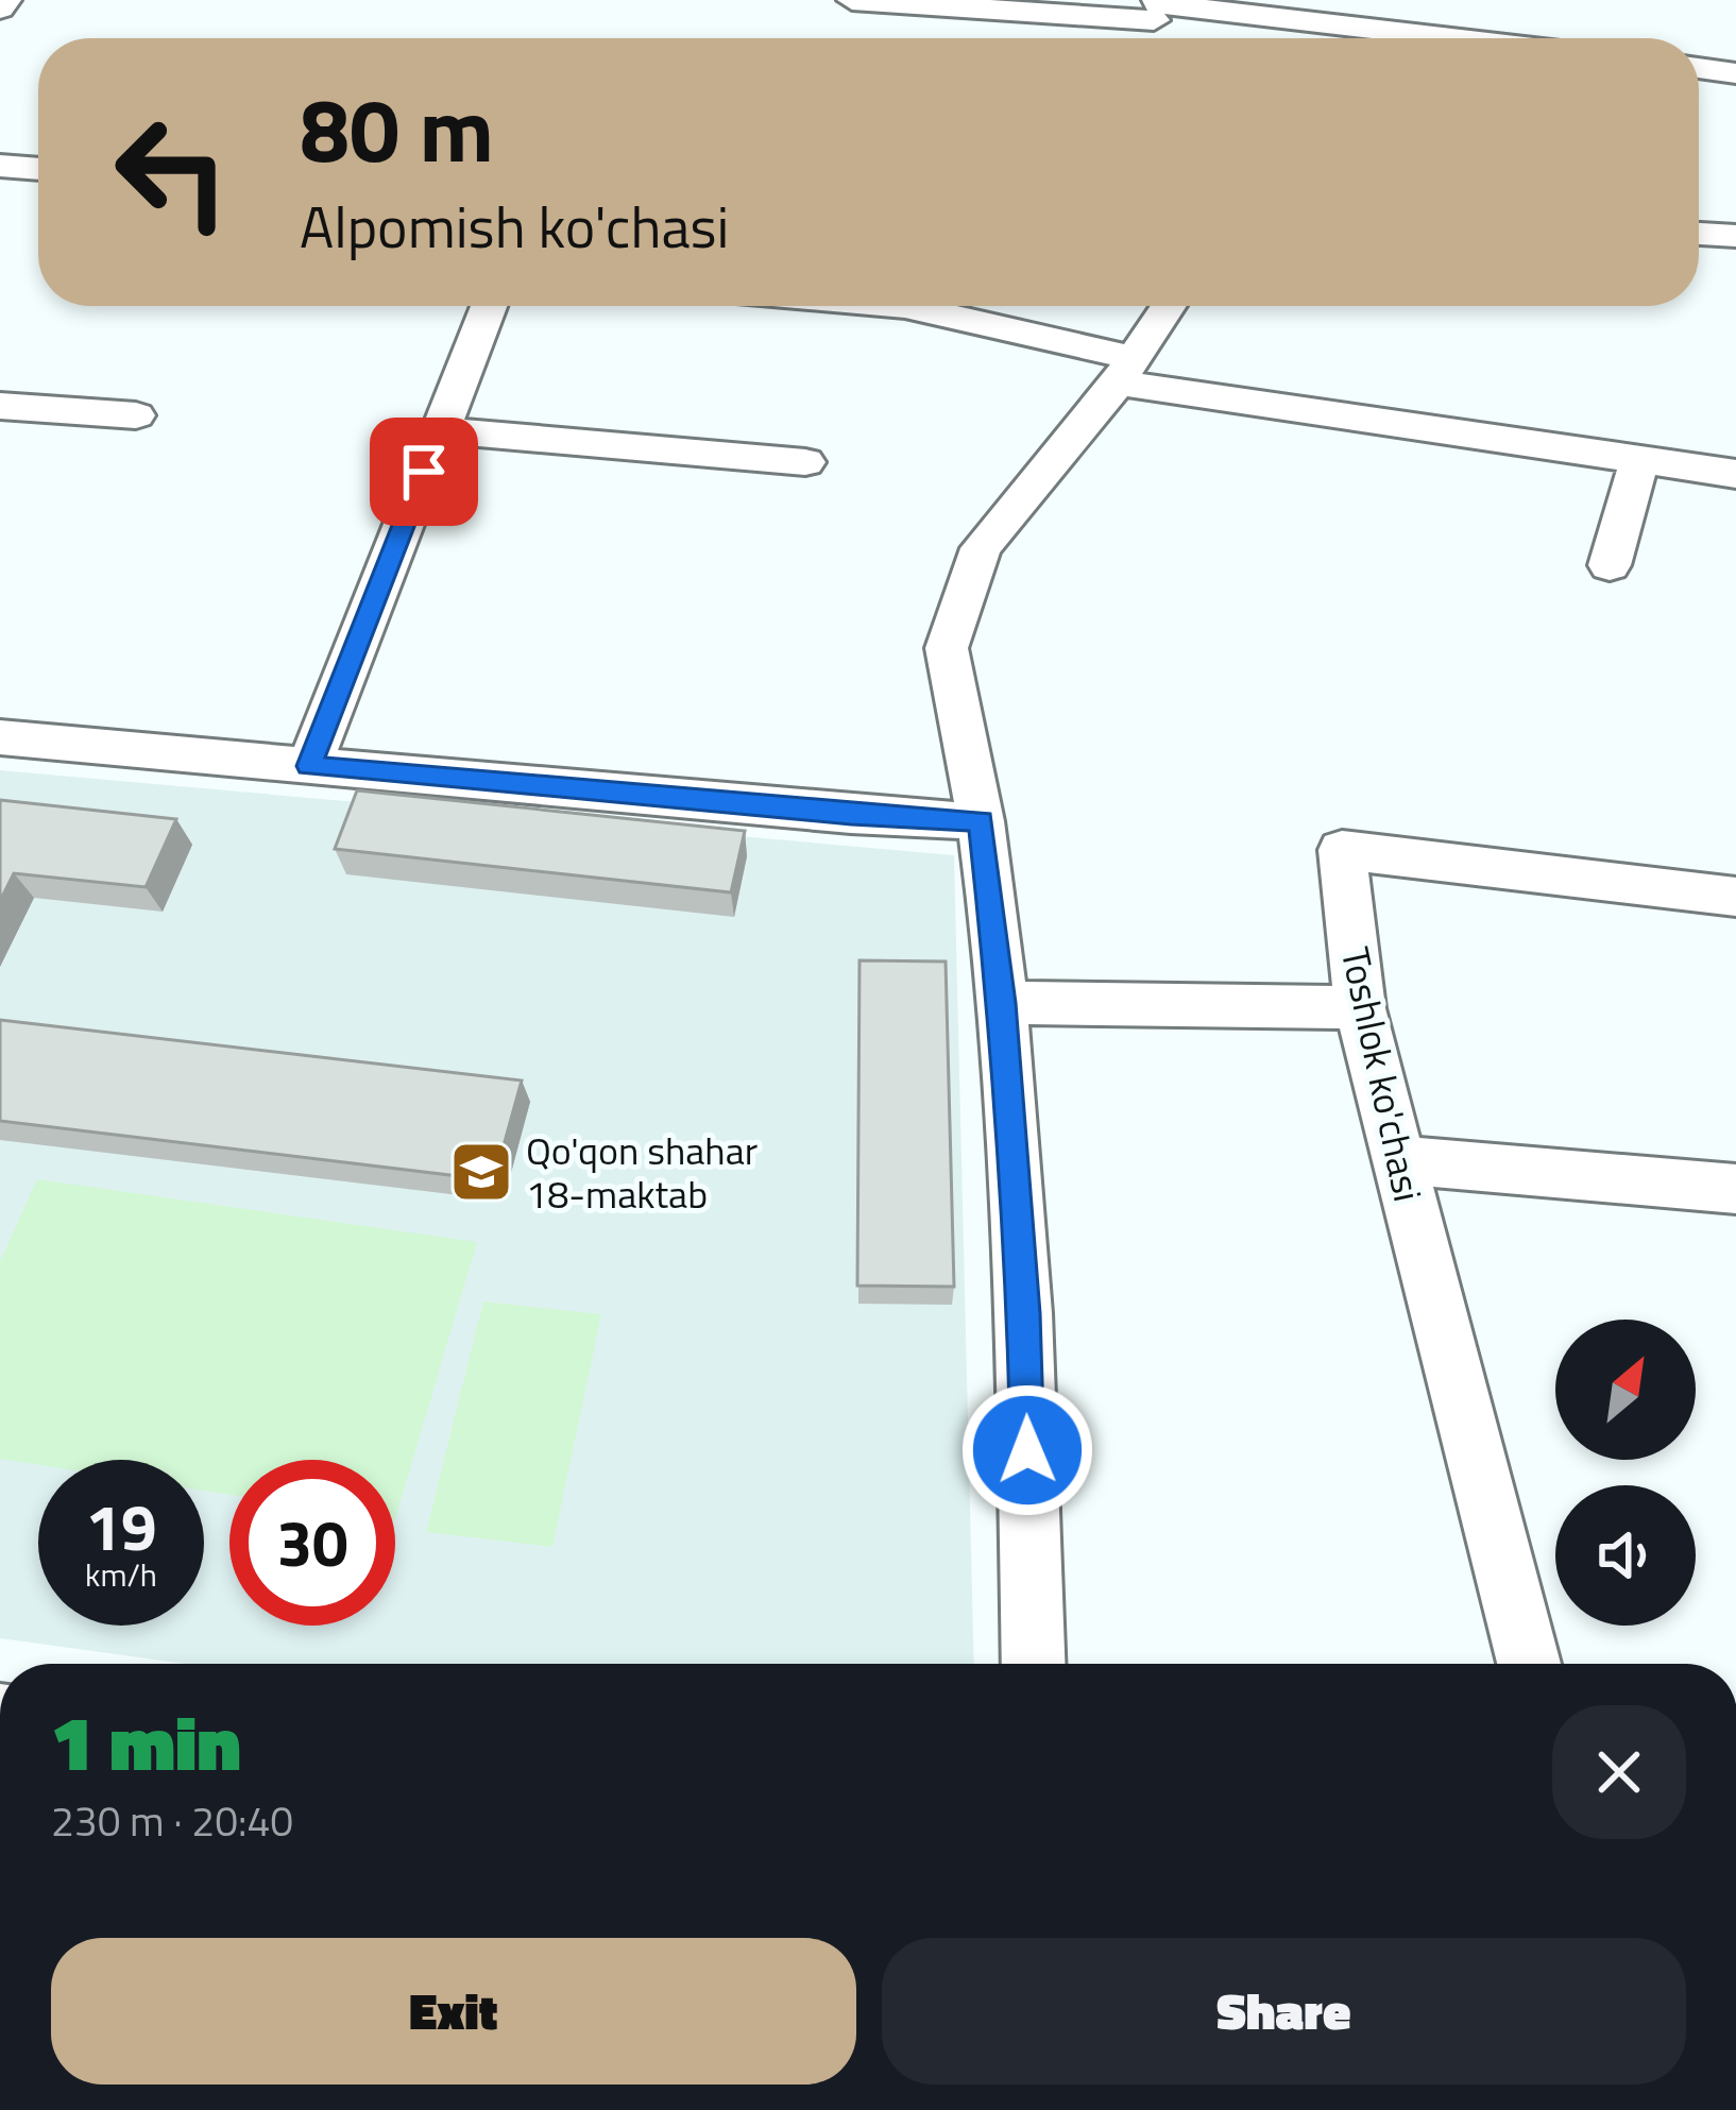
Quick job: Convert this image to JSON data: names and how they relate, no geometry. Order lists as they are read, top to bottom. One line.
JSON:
{"streets":{"street":["Toshlok ko'chasi"]},"places":{"school or university":["Qo'qon shahar 18-maktab"]},"north":"top right","page":{"turn":["80 m","Alpomish ko'chasi"],"speed":"19 km/h","limit":"30","heading":["1 min","230 m · 20:40"],"buttons":["Exit","Share"]}}
